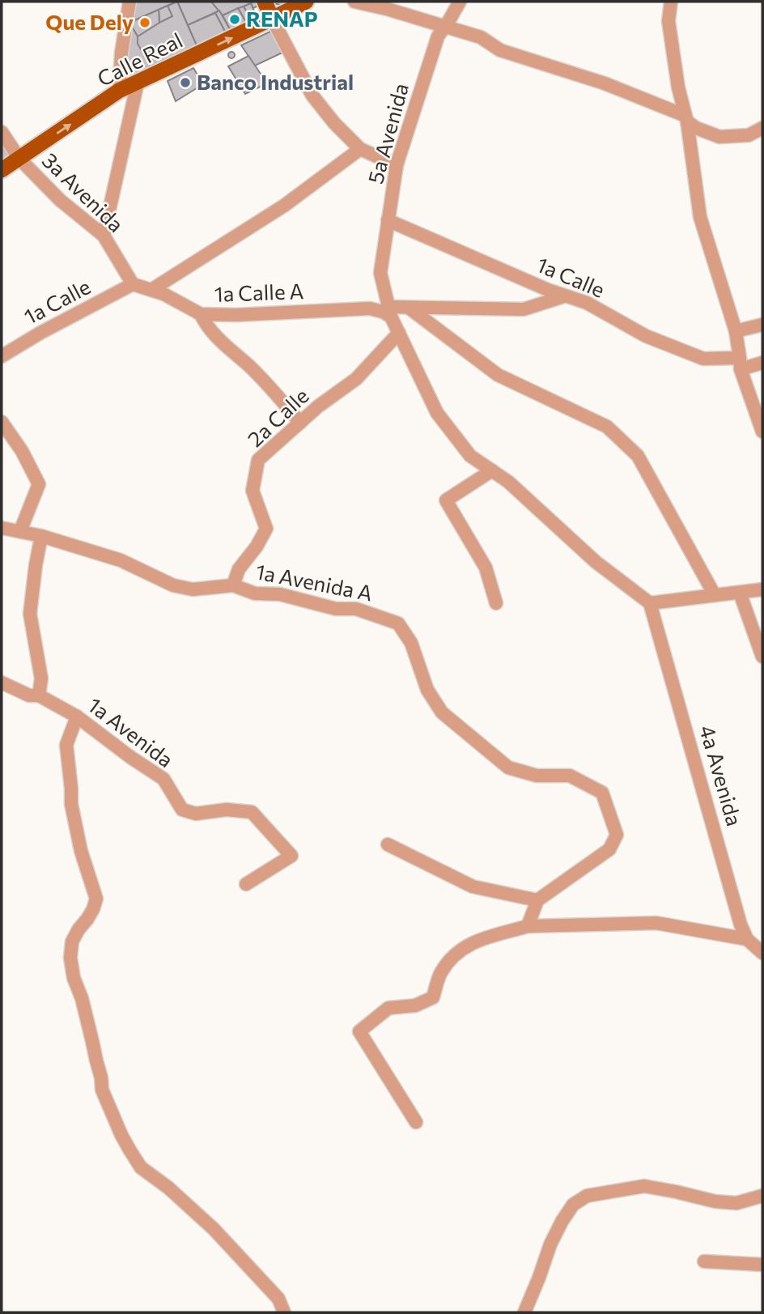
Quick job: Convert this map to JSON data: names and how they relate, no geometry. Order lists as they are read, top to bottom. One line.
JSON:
{"streets":{"main road":["Calle Real"],"street":["5a Avenida","3a Avenida","1a Calle","1a Calle A","2a Calle","1a Avenida A","1a Avenida","4a Avenida"]},"crossings":[["Calle Real","3a Avenida"],["5a Avenida","1a Calle"],["5a Avenida","1a Calle A"],["5a Avenida","2a Calle"],["5a Avenida","4a Avenida"],["3a Avenida","1a Calle"],["3a Avenida","1a Calle A"],["1a Calle","1a Calle A"],["2a Calle","1a Avenida A"]],"one_way":["Calle Real"],"places":["RENAP","Que Dely","Banco Industrial"]}
